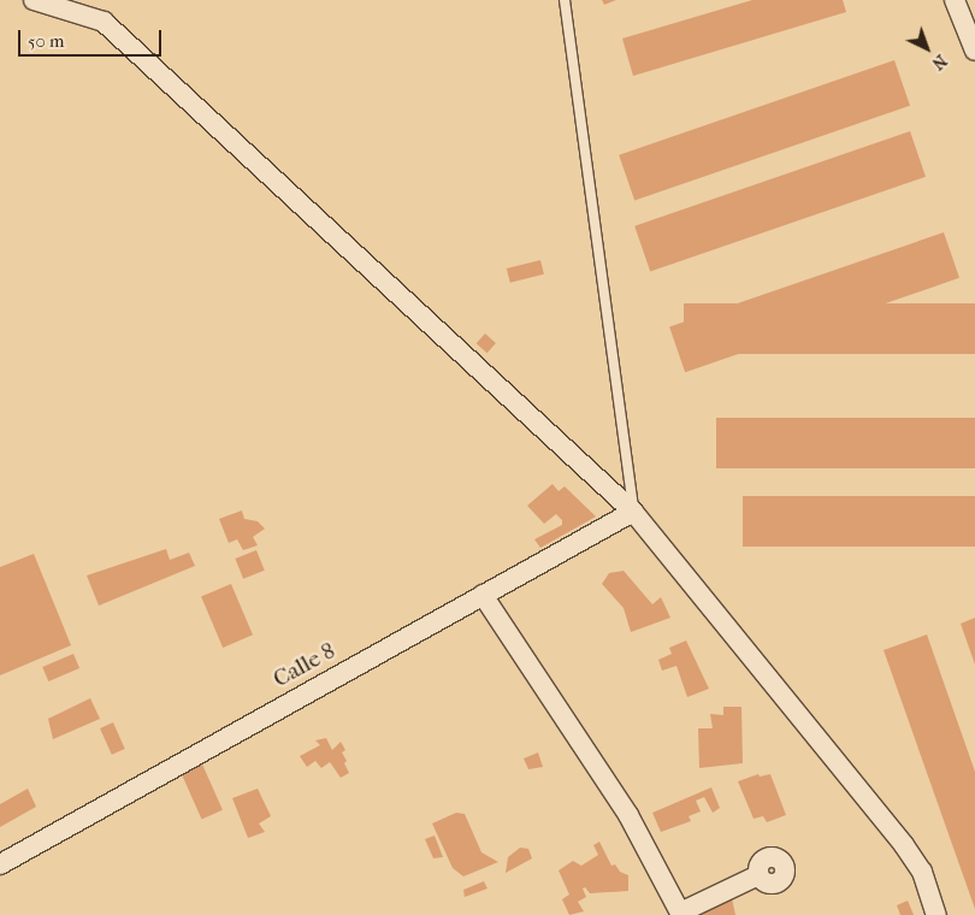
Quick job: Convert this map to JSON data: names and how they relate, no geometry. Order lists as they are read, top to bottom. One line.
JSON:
{"streets":{"street":["Calle 8"]},"scale_bar":"50 m","north":"bottom right"}
